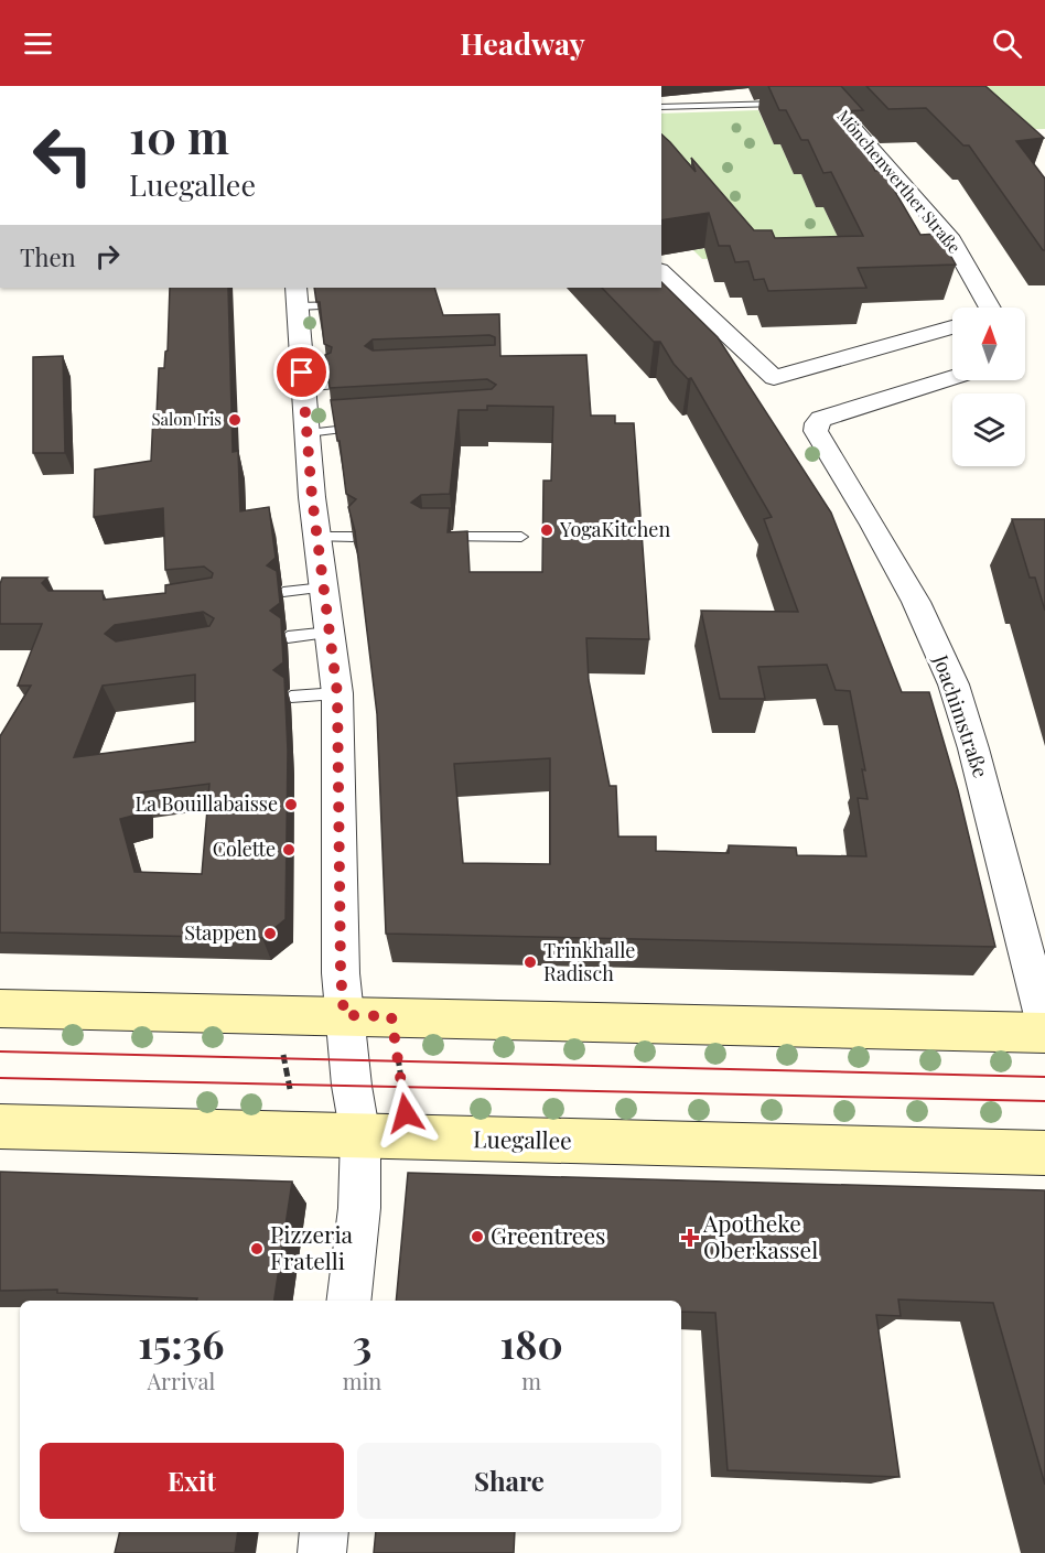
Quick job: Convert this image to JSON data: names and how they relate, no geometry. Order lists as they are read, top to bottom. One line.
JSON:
{"streets":{"main road":["Luegallee"],"street":["Mönchenwerther Straße","Joachimstraße"]},"places":{"other":["Salon Iris","YogaKitchen","La Bouillabaisse","Colette","Stappen","Trinkhalle Radisch","Greentrees","Pizzeria Fratelli"],"health":["Apotheke Oberkassel"]},"north":"top","page":{"header":"Headway","turn":["10 m","Luegallee"],"then":"Then","eta":["15:36","Arrival","3","min","180","m"],"buttons":["Exit","Share"]}}
